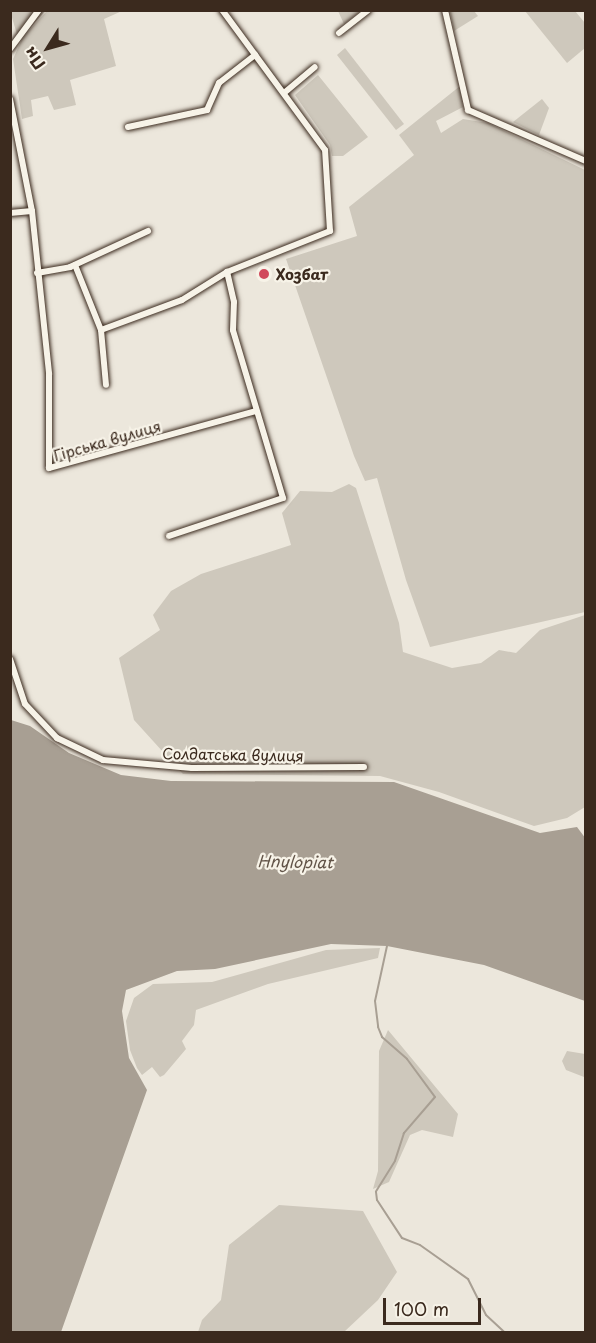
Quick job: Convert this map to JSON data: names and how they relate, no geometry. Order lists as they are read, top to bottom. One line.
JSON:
{"streets":{"street":["Гірська вулиця","Солдатська вулиця"]},"water":["Hnylopiat"],"places":["Хозбат"],"scale_bar":"100 m","north":"bottom left"}
